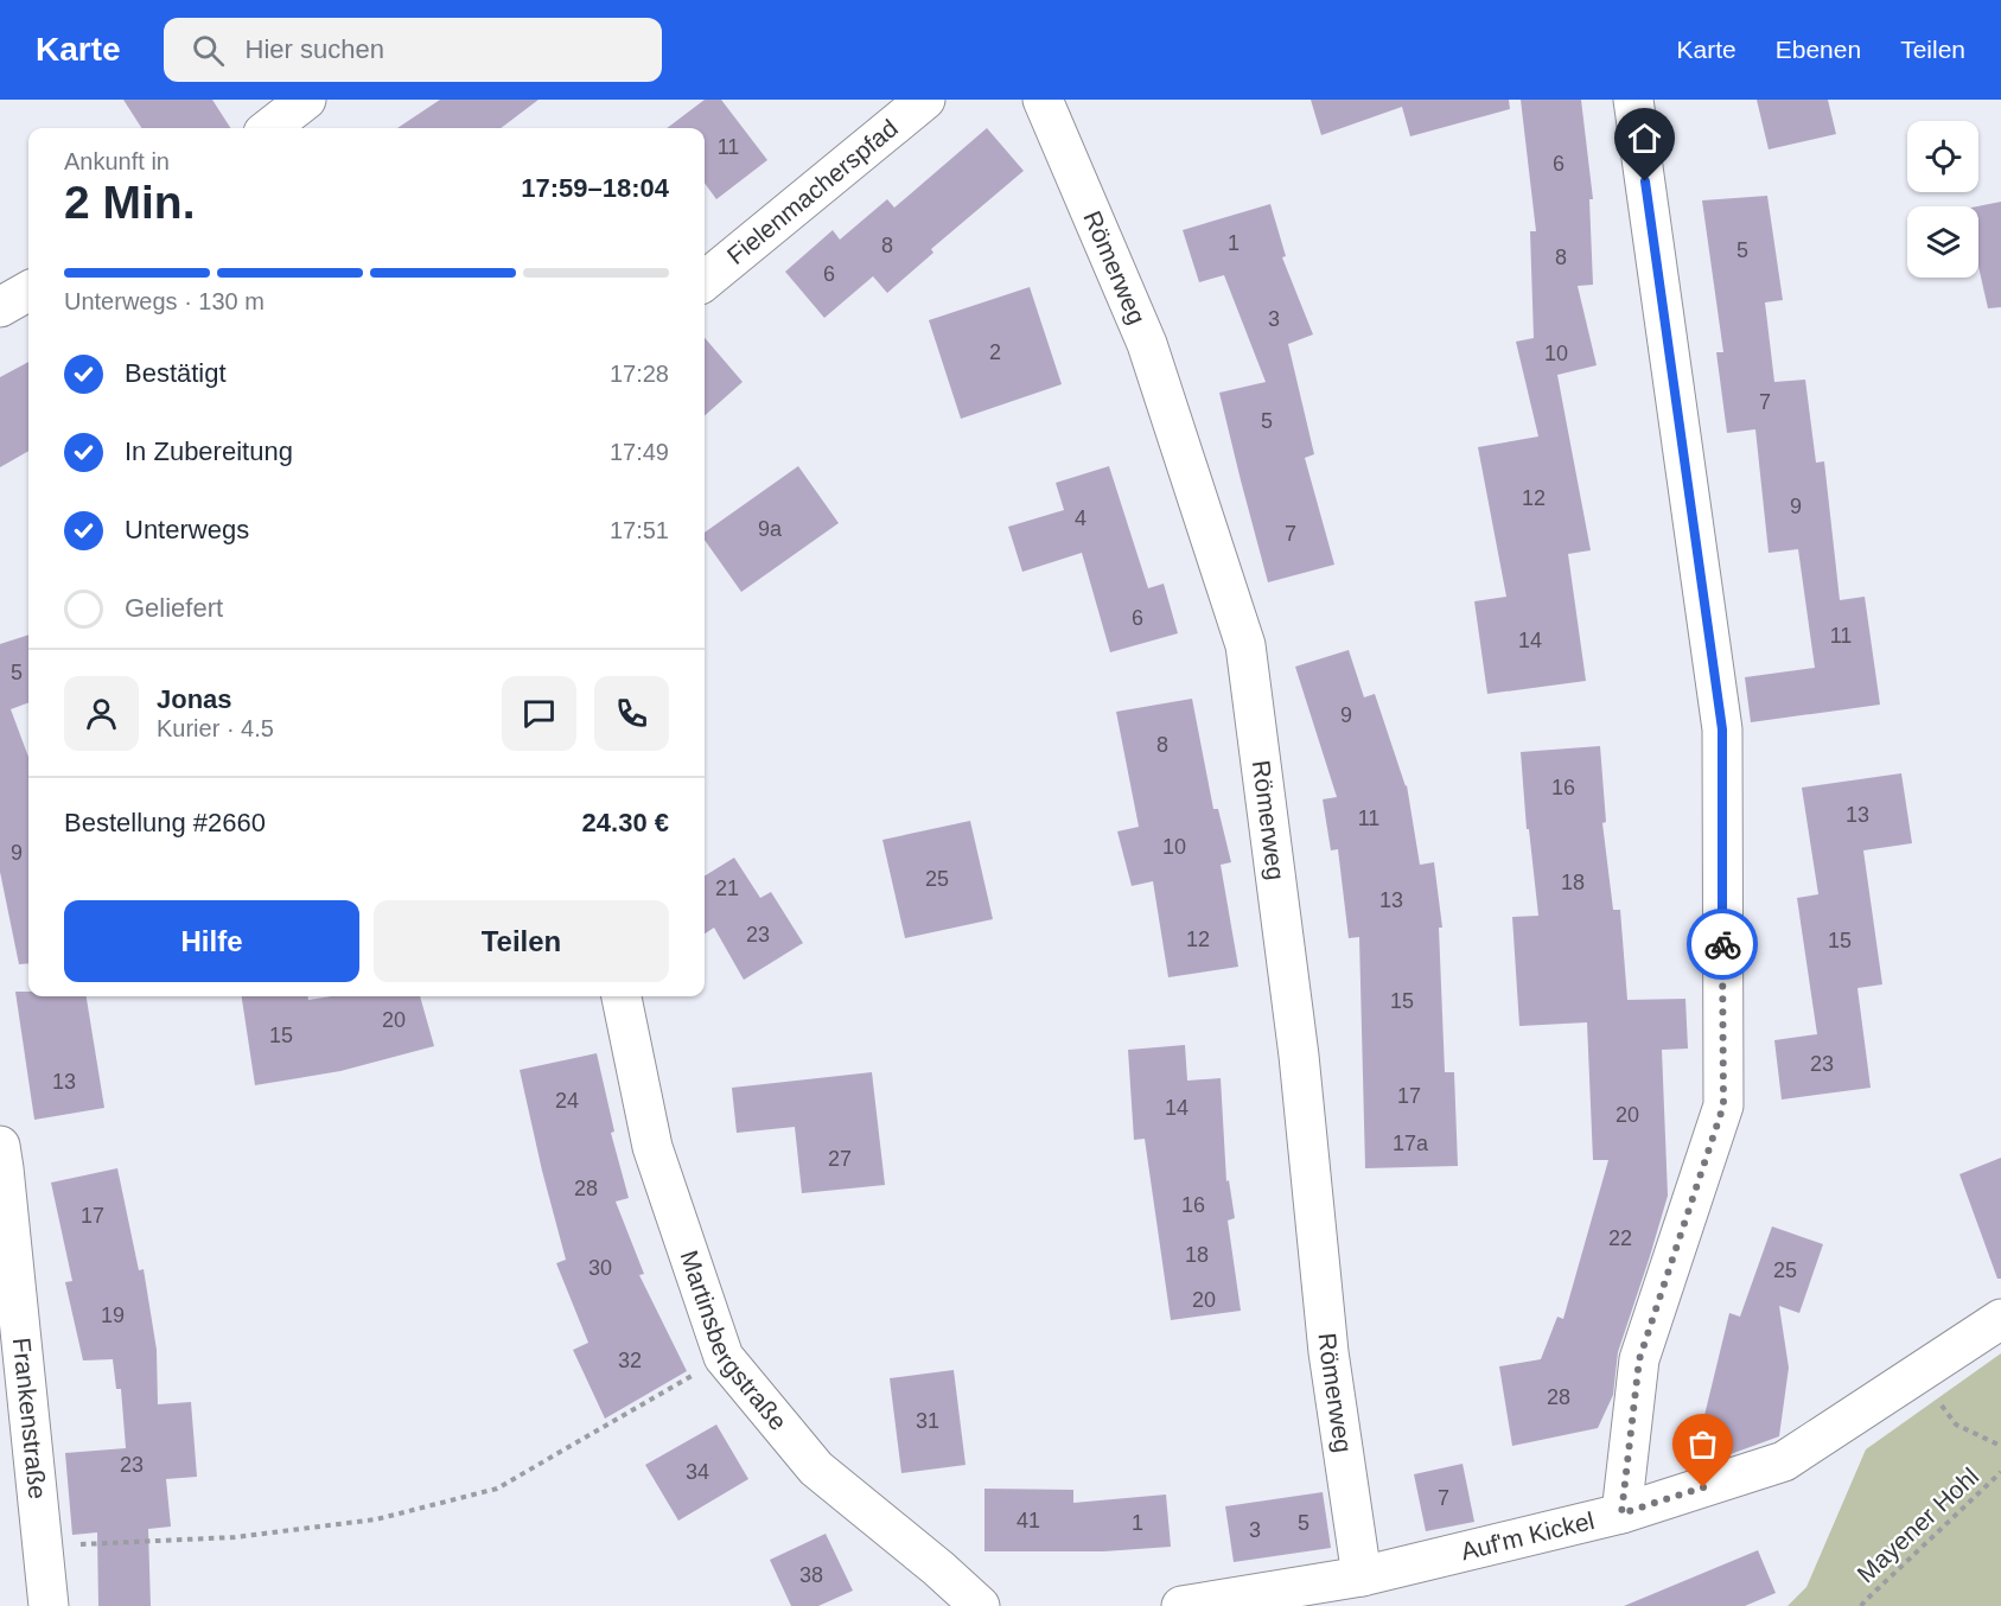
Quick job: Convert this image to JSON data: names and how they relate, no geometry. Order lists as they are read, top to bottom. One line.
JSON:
{"streets":{"street":["Fielenmacherspfad","Römerweg","Martinsbergstraße","Frankenstraße","Auf'm Kickel"],"path":["Mayener Hohl"]},"crossings":[["Römerweg","Auf'm Kickel"]],"house_numbers":["11","6","1","8","5","8","6","3","2","10","7","5","12","9","4","9a","7","6","11","14","5","9","8","16","13","11","10","9","25","18","21","13","23","12","15","15","20","15","23","13","17","24","14","20","17a","27","28","16","17","22","18","30","25","20","19","32","28","31","23","34","7","41","1","5","3","38"],"page":{"header":"Karte","search":"Hier suchen","nav":["Karte","Ebenen","Teilen"],"heading":["2 Min.","Ankunft in","17:59–18:04"],"panel":["Jonas","Kurier · 4.5","Bestellung #2660","24.30 €"],"bar":"Unterwegs · 130 m","list":[["Bestätigt","17:28"],["In Zubereitung","17:49"],["Unterwegs","17:51"],"Geliefert"],"buttons":["Hilfe","Teilen"]}}
